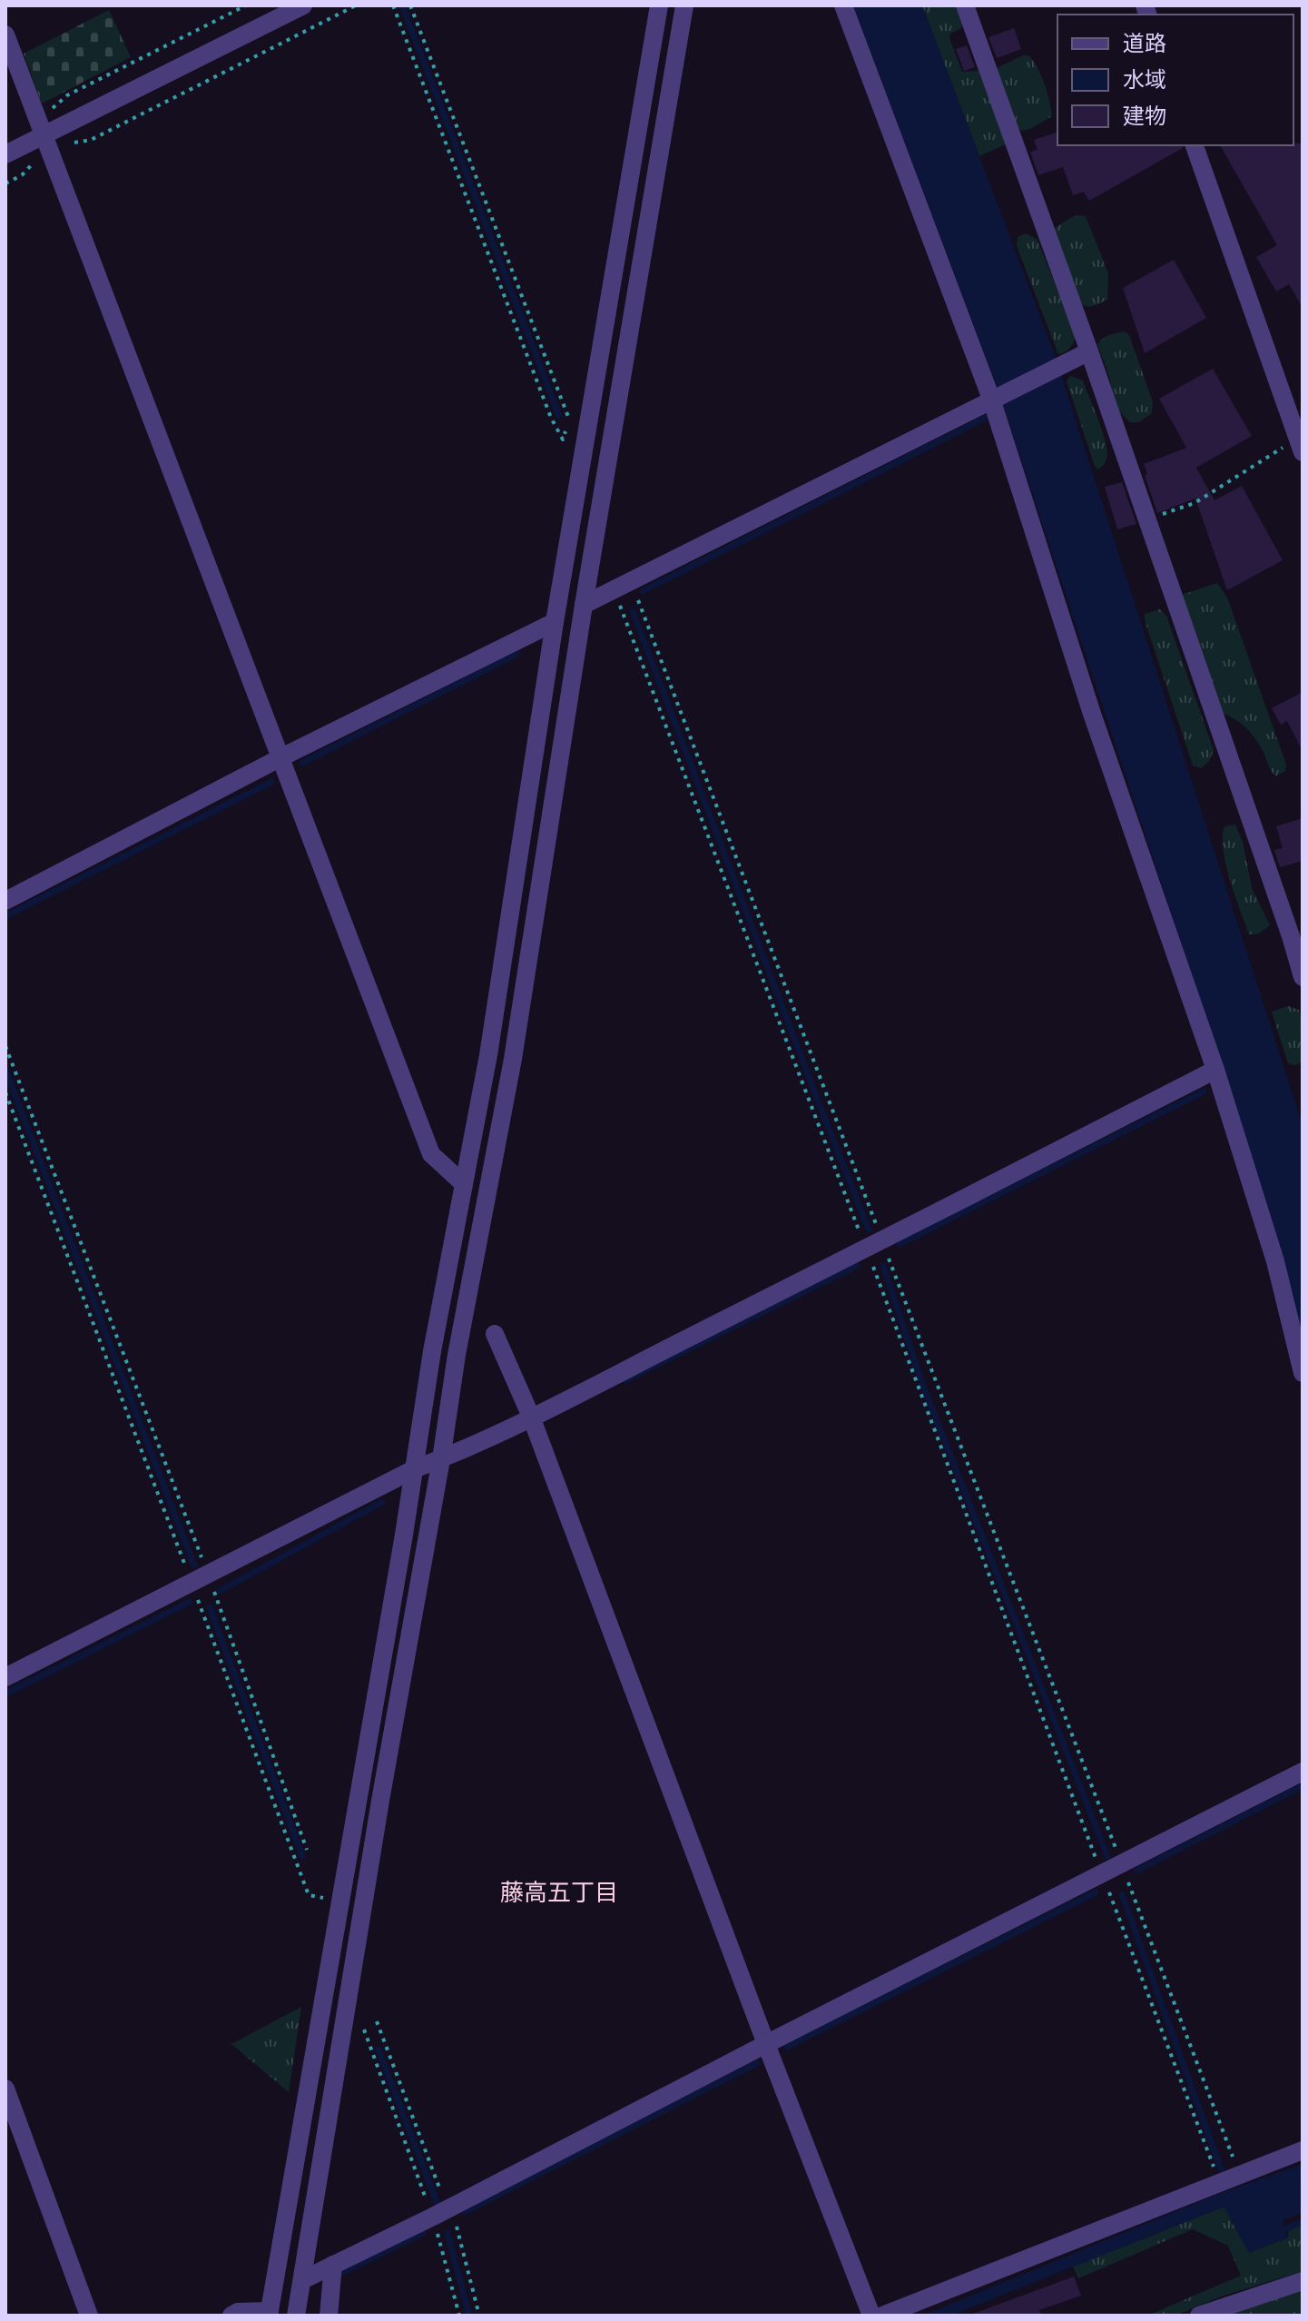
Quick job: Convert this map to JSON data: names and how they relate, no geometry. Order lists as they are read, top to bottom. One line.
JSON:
{"districts":["藤高五丁目"],"legend":["道路","水域","建物"]}
